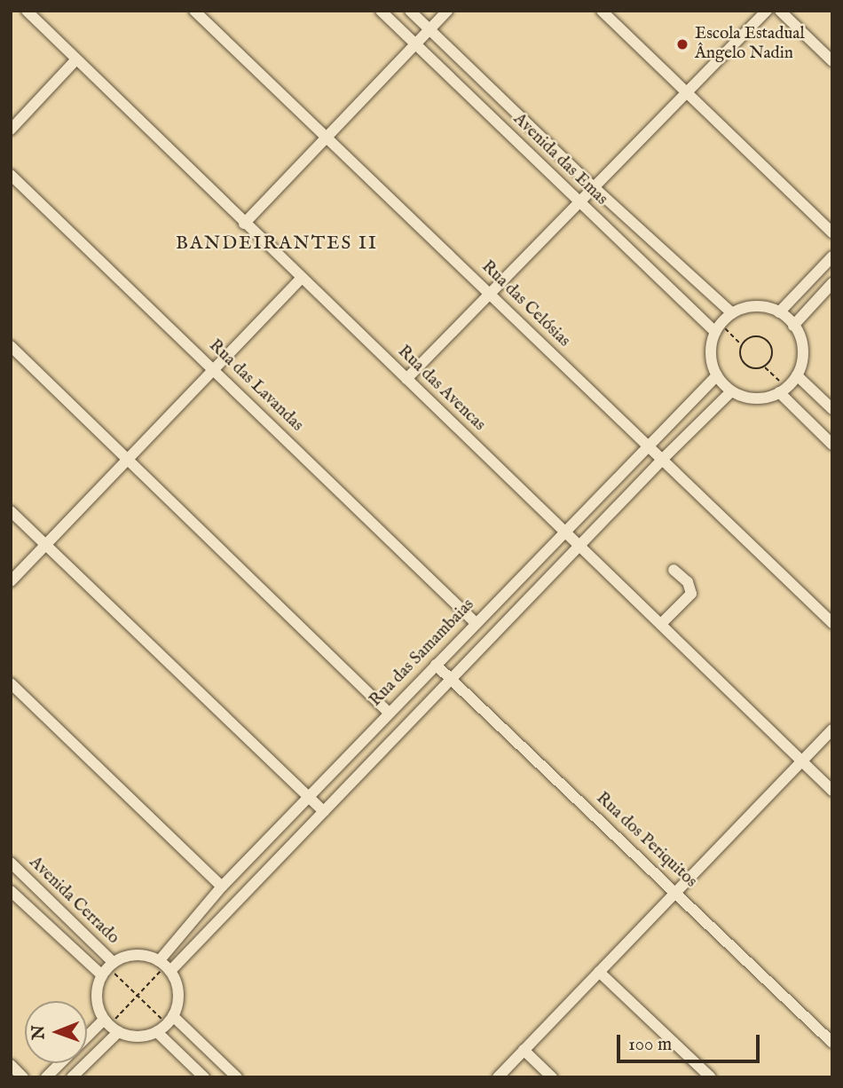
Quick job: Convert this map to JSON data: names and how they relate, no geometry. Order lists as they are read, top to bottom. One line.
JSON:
{"streets":{"street":["Avenida das Emas","Rua das Celósias","Rua das Lavandas","Rua das Avencas","Rua das Samambaias","Rua dos Periquitos","Avenida Cerrado"]},"crossings":[["Rua das Celósias","Rua das Samambaias"],["Rua das Lavandas","Rua das Samambaias"],["Rua das Avencas","Rua das Samambaias"],["Rua das Samambaias","Rua dos Periquitos"]],"districts":["BANDEIRANTES II"],"places":["Escola Estadual Ângelo Nadin"],"scale_bar":"100 m","north":"left"}
